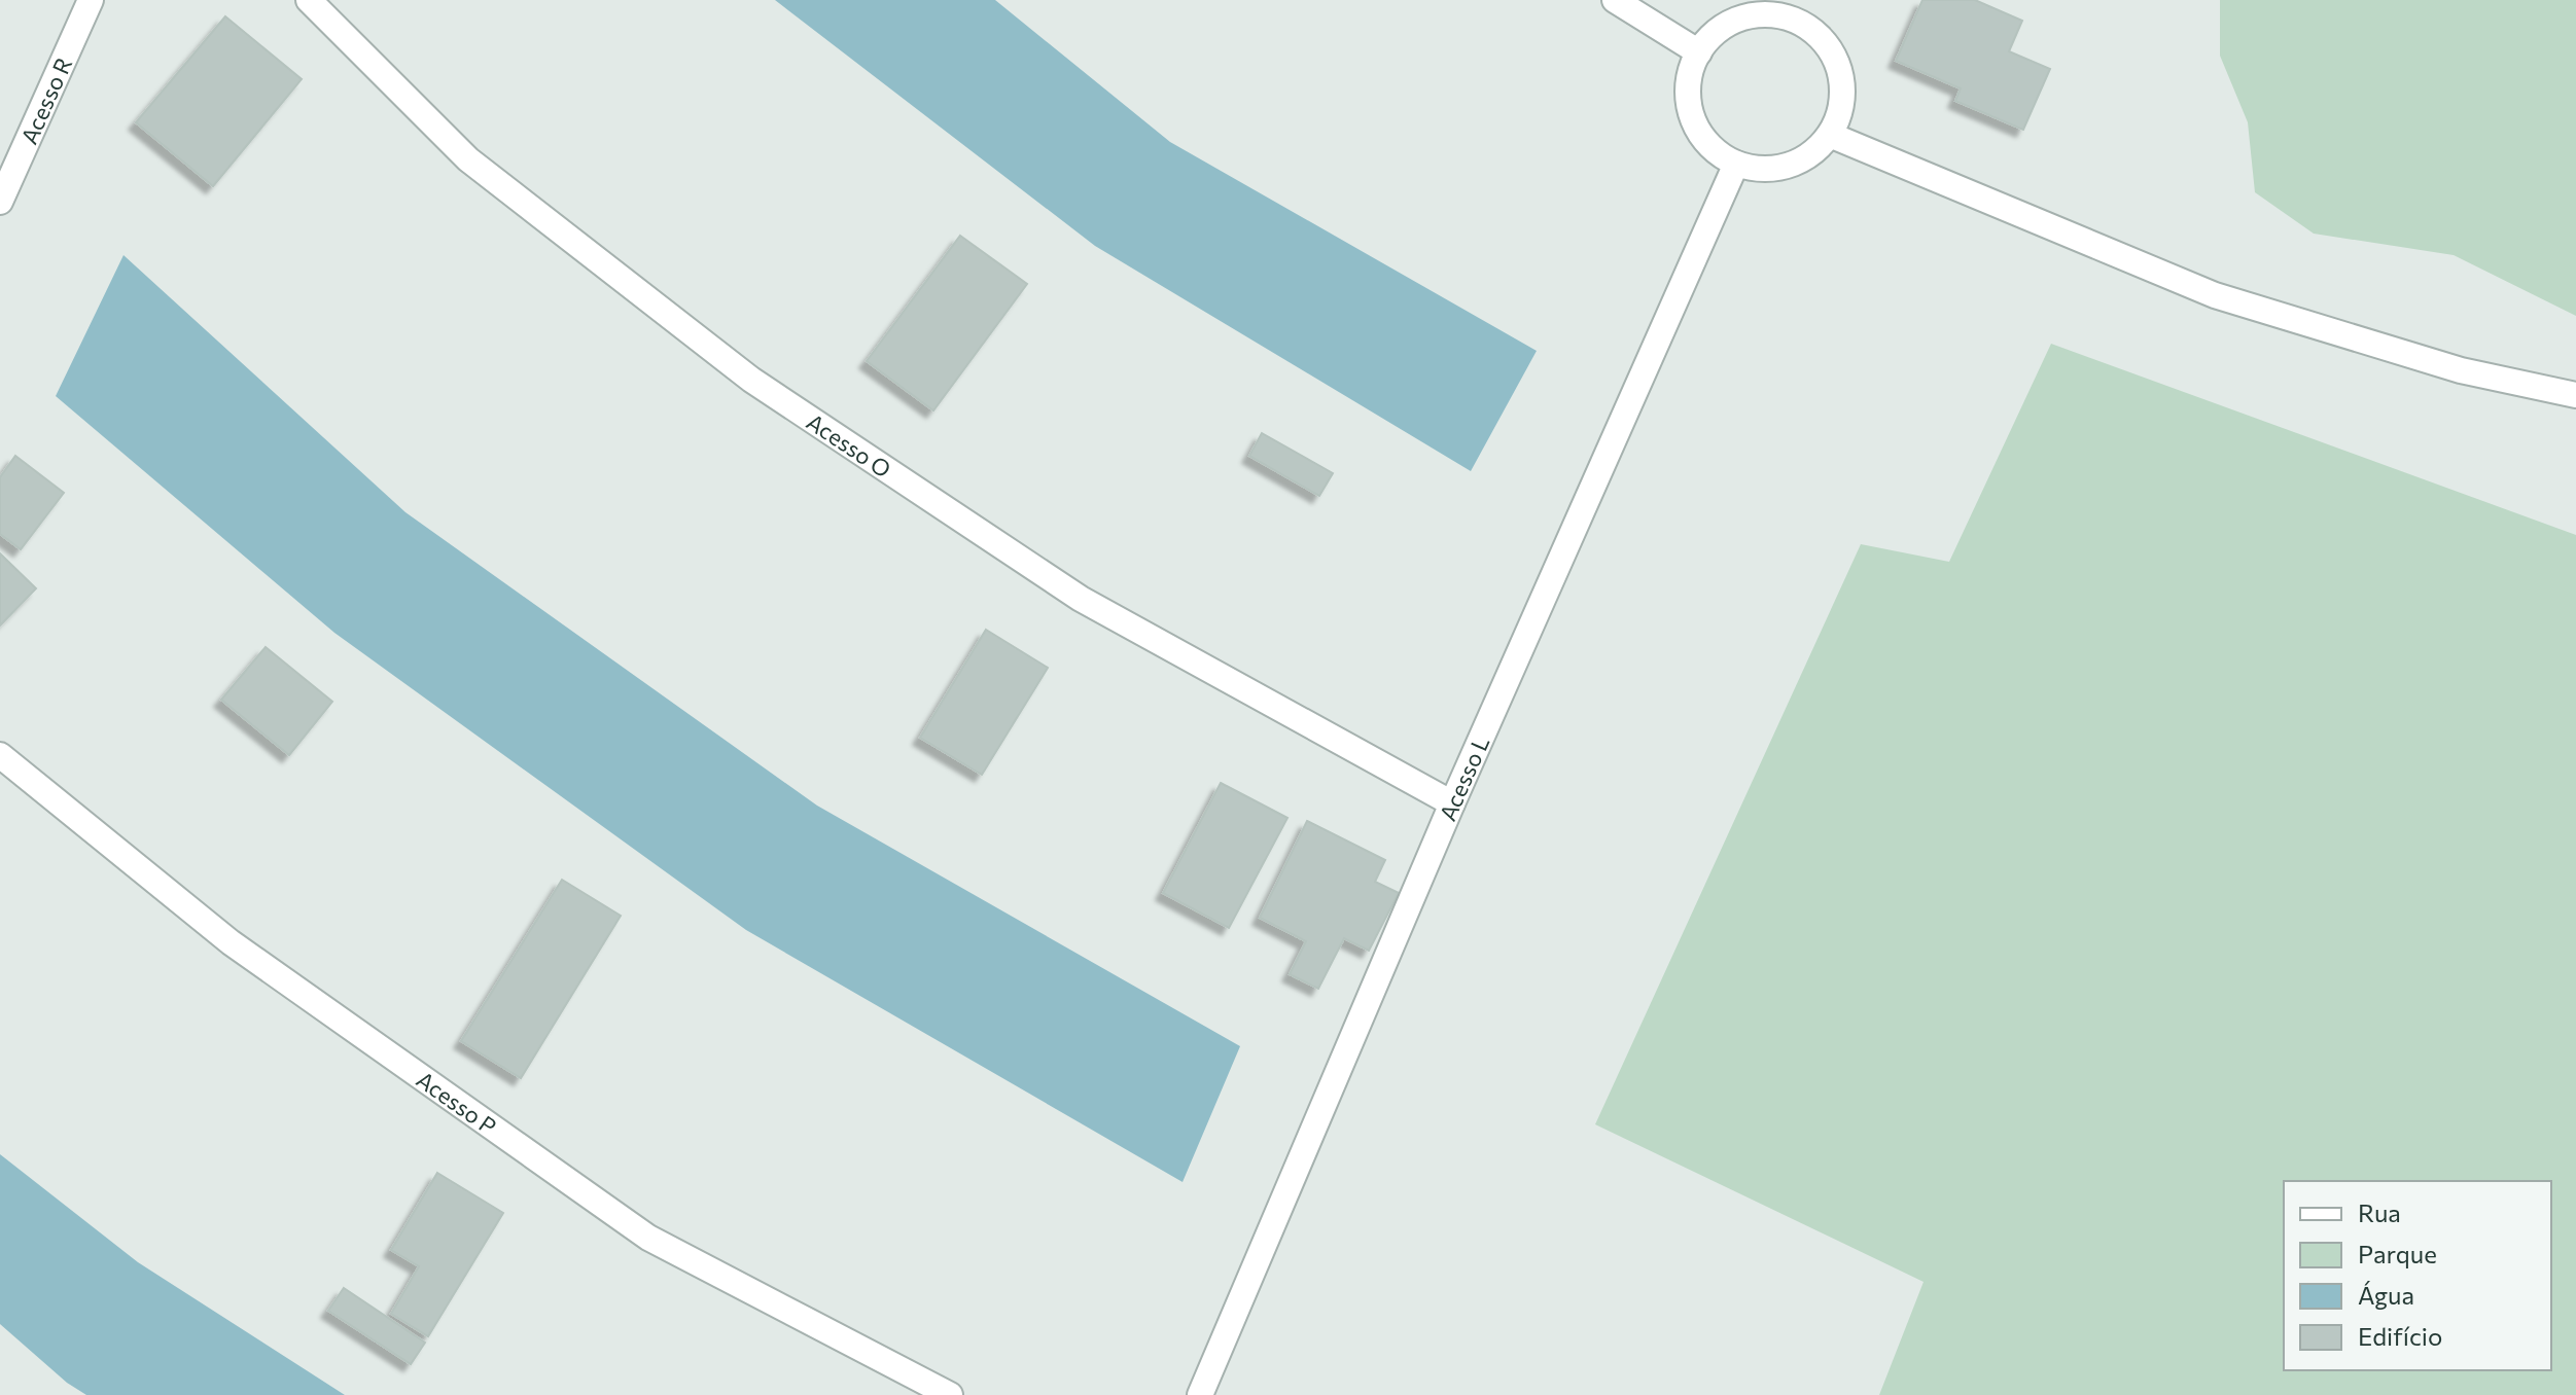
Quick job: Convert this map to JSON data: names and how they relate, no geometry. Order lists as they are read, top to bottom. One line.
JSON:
{"streets":{"street":["Acesso R","Acesso O","Acesso L","Acesso P"]},"crossings":[["Acesso O","Acesso L"]],"legend":["Rua","Parque","Água","Edifício"]}
